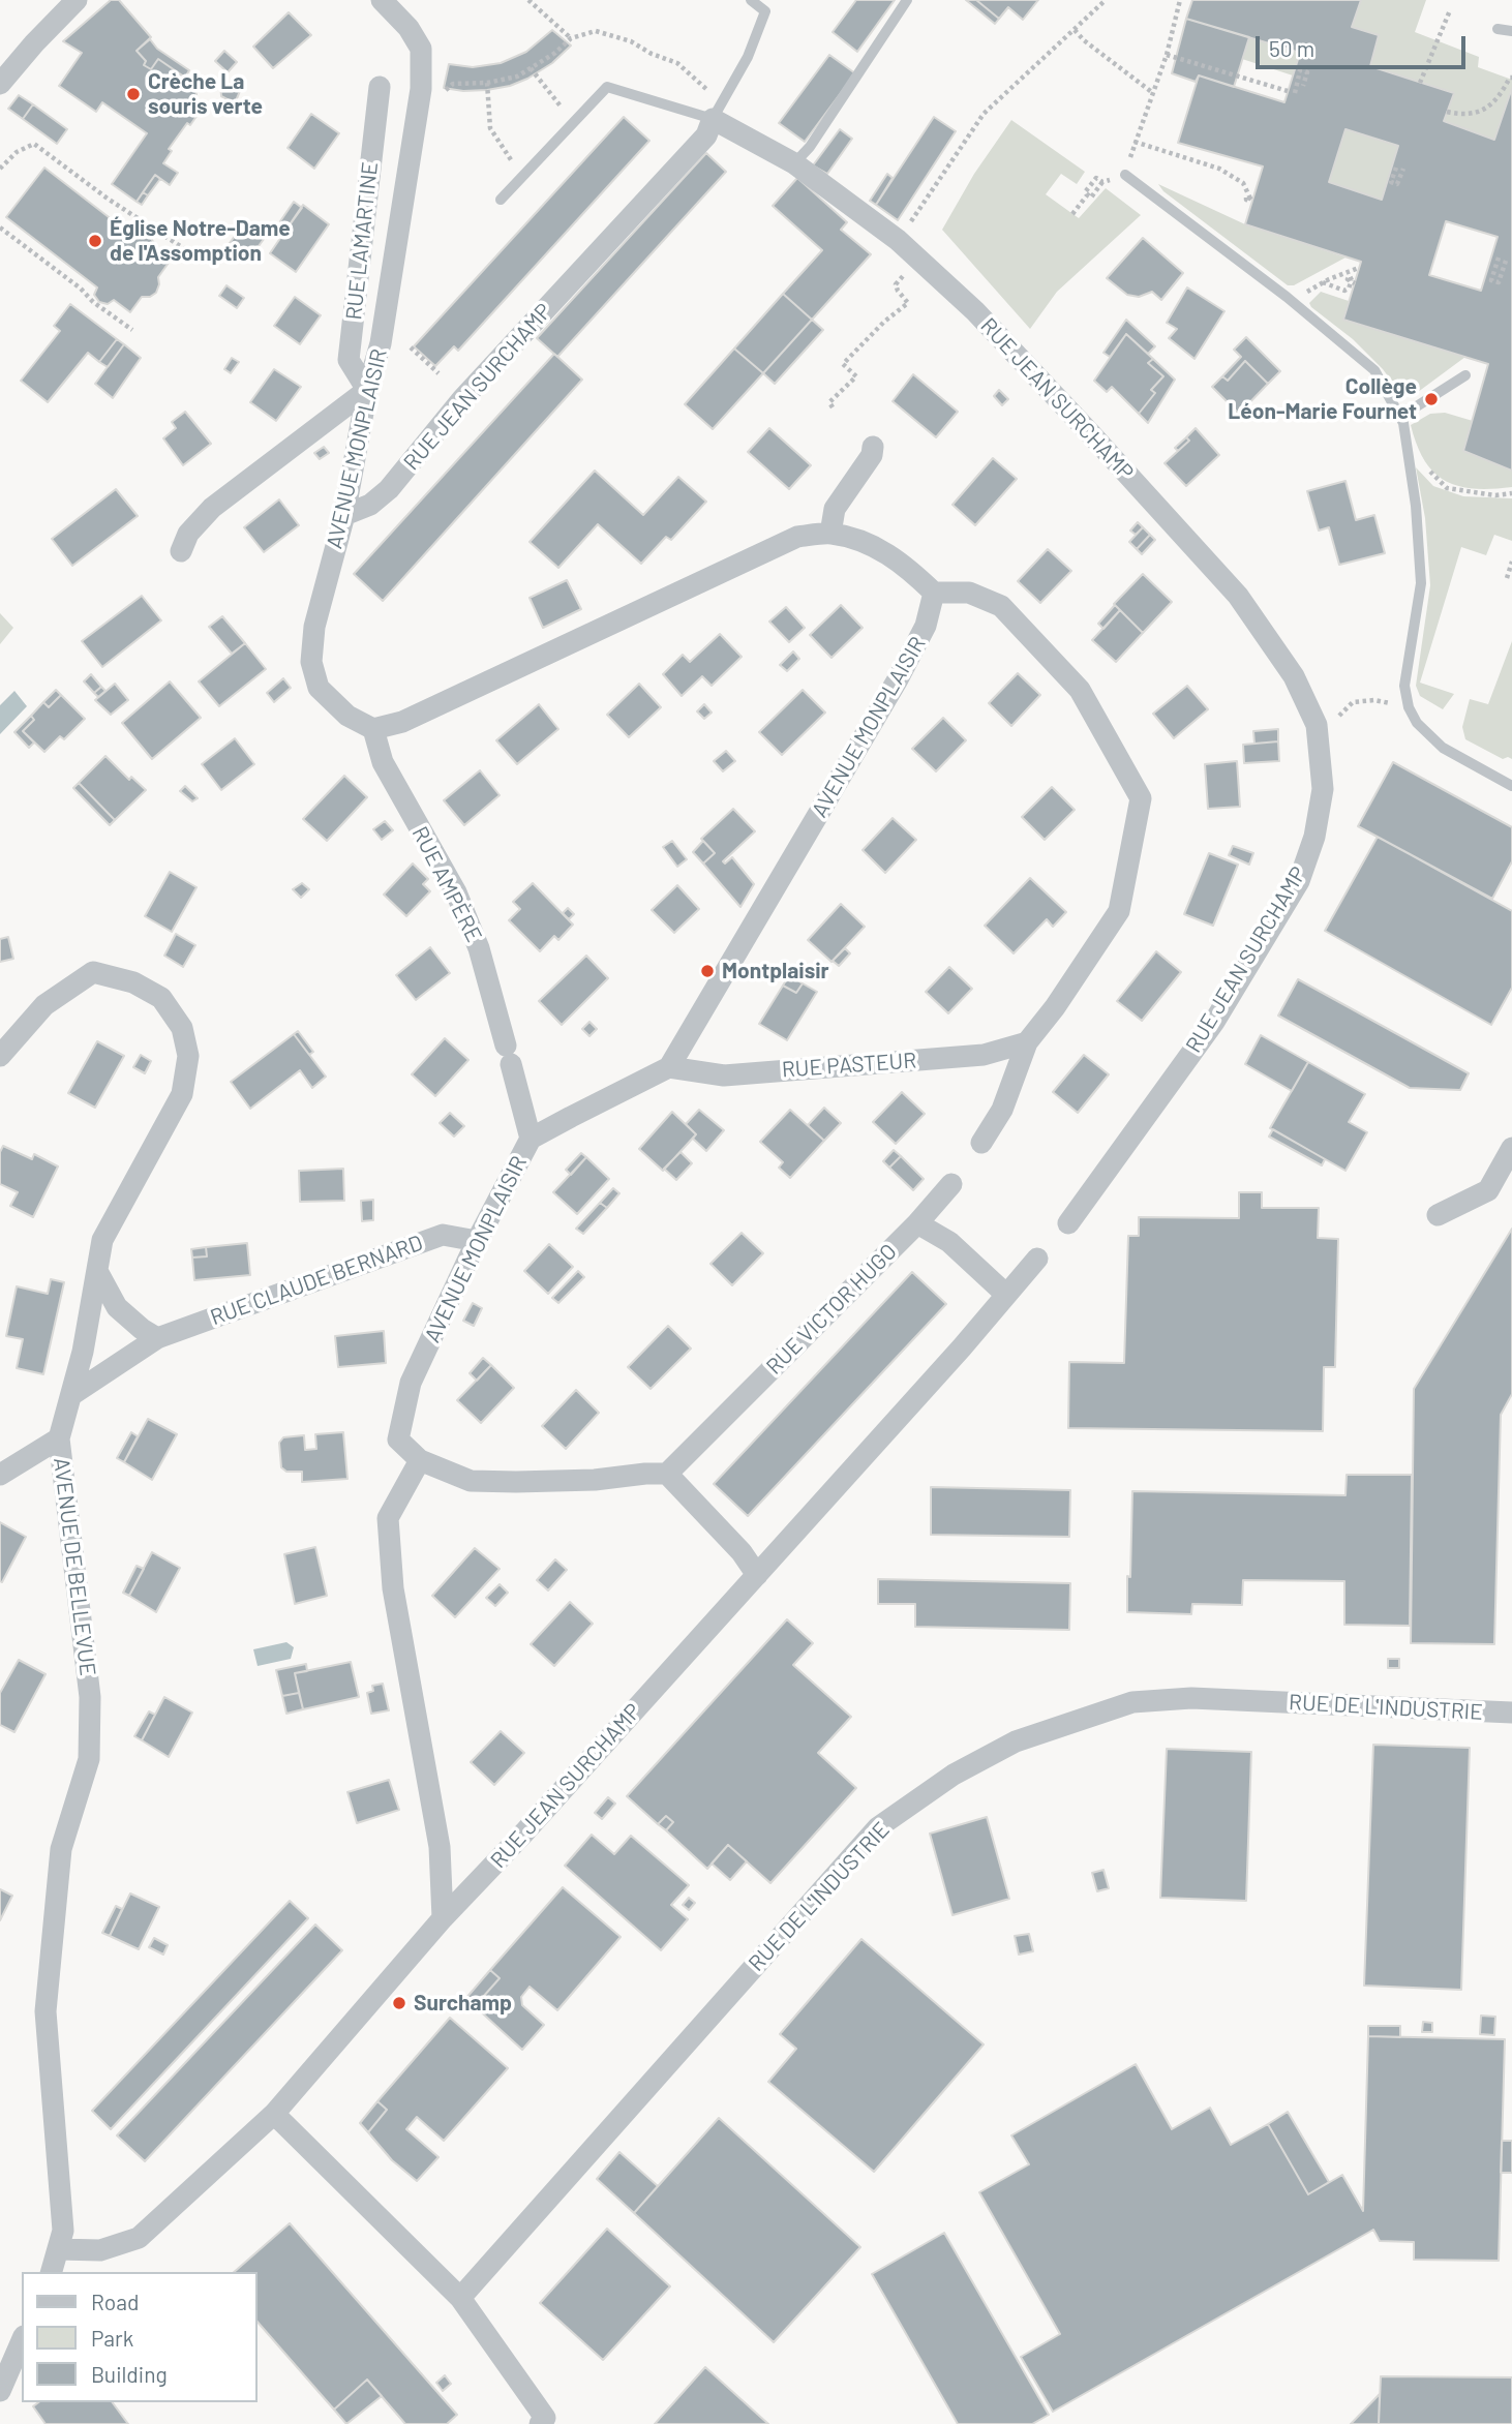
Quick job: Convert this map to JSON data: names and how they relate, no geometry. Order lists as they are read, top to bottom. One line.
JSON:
{"streets":{"street":["RUE LAMARTINE","RUE JEAN SURCHAMP","AVENUE MONPLAISIR","RUE AMPÈRE","RUE PASTEUR","RUE CLAUDE BERNARD","RUE VICTOR HUGO","AVENUE DE BELLEVUE","RUE DE L'INDUSTRIE"]},"crossings":[["RUE LAMARTINE","AVENUE MONPLAISIR"],["RUE JEAN SURCHAMP","AVENUE MONPLAISIR"],["RUE JEAN SURCHAMP","AVENUE DE BELLEVUE"],["AVENUE MONPLAISIR","RUE AMPÈRE"],["AVENUE MONPLAISIR","RUE PASTEUR"],["AVENUE MONPLAISIR","RUE CLAUDE BERNARD"],["RUE CLAUDE BERNARD","AVENUE DE BELLEVUE"]],"places":["Crèche La souris verte","Église Notre-Dame de l'Assomption","Collège Léon-Marie Fournet","Montplaisir","Surchamp"],"legend":["Road","Park","Building"],"scale_bar":"50 m"}
